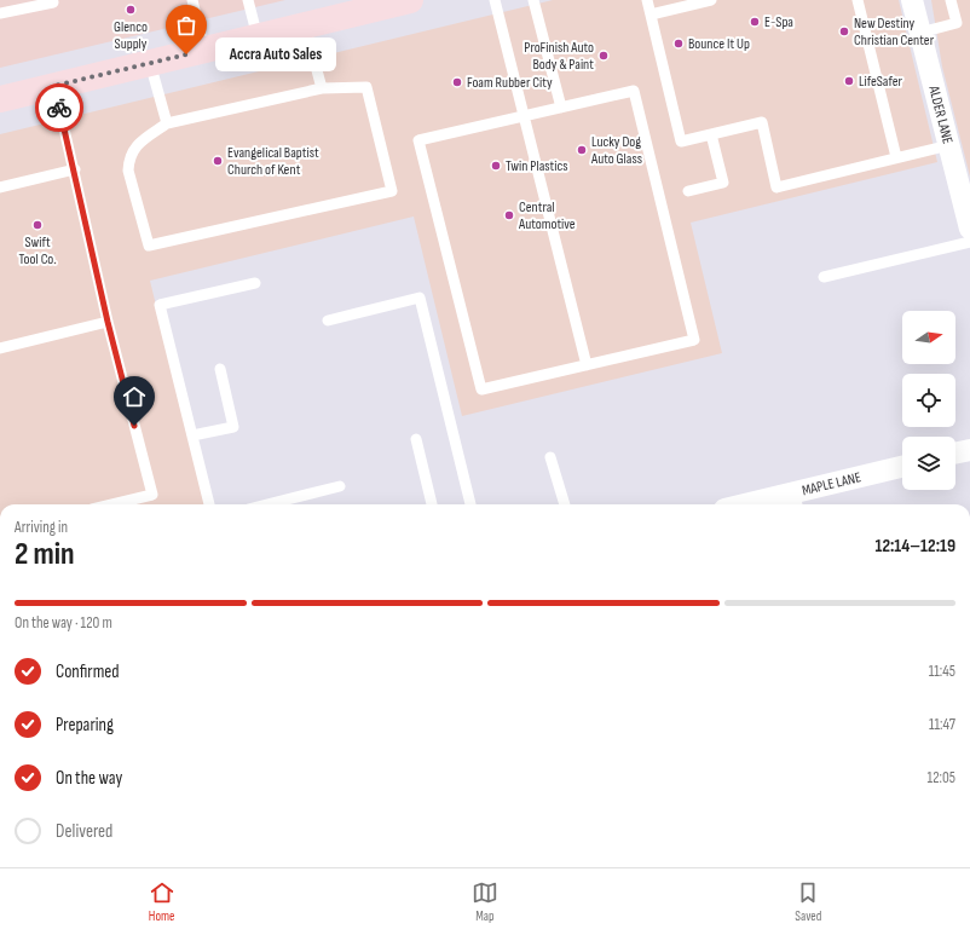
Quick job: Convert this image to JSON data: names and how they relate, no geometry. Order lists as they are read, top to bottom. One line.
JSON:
{"streets":{"street":["ALDER LANE","MAPLE LANE"]},"places":["Glenco Supply","E-Spa","New Destiny Christian Center","Bounce It Up","Accra Auto Sales","ProFinish Auto Body & Paint","LifeSafer","Foam Rubber City","Lucky Dog Auto Glass","Evangelical Baptist Church of Kent","Twin Plastics","Central Automotive","Swift Tool Co."],"north":"right","page":{"bubble":"Accra Auto Sales","heading":["2 min","Arriving in","12:14–12:19"],"bar":"On the way · 120 m","list":[["Confirmed","11:45"],["Preparing","11:47"],["On the way","12:05"],"Delivered"],"tabs":["Home","Map","Saved"]}}
